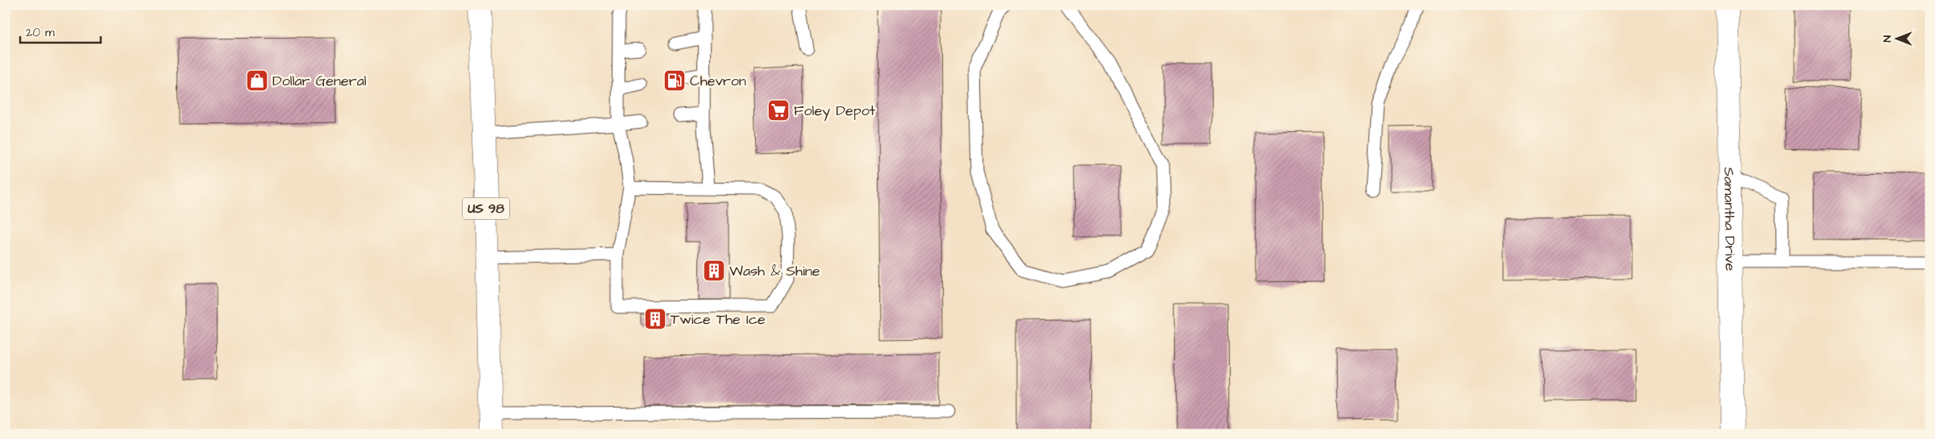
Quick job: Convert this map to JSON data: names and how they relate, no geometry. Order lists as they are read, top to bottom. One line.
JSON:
{"streets":{"street":["US 98","Samantha Drive"]},"places":{"shop":["Dollar General"],"fuel station":["Chevron"],"supermarket":["Foley Depot"],"building":["Wash & Shine","Twice The Ice"]},"scale_bar":"20 m","north":"left"}
